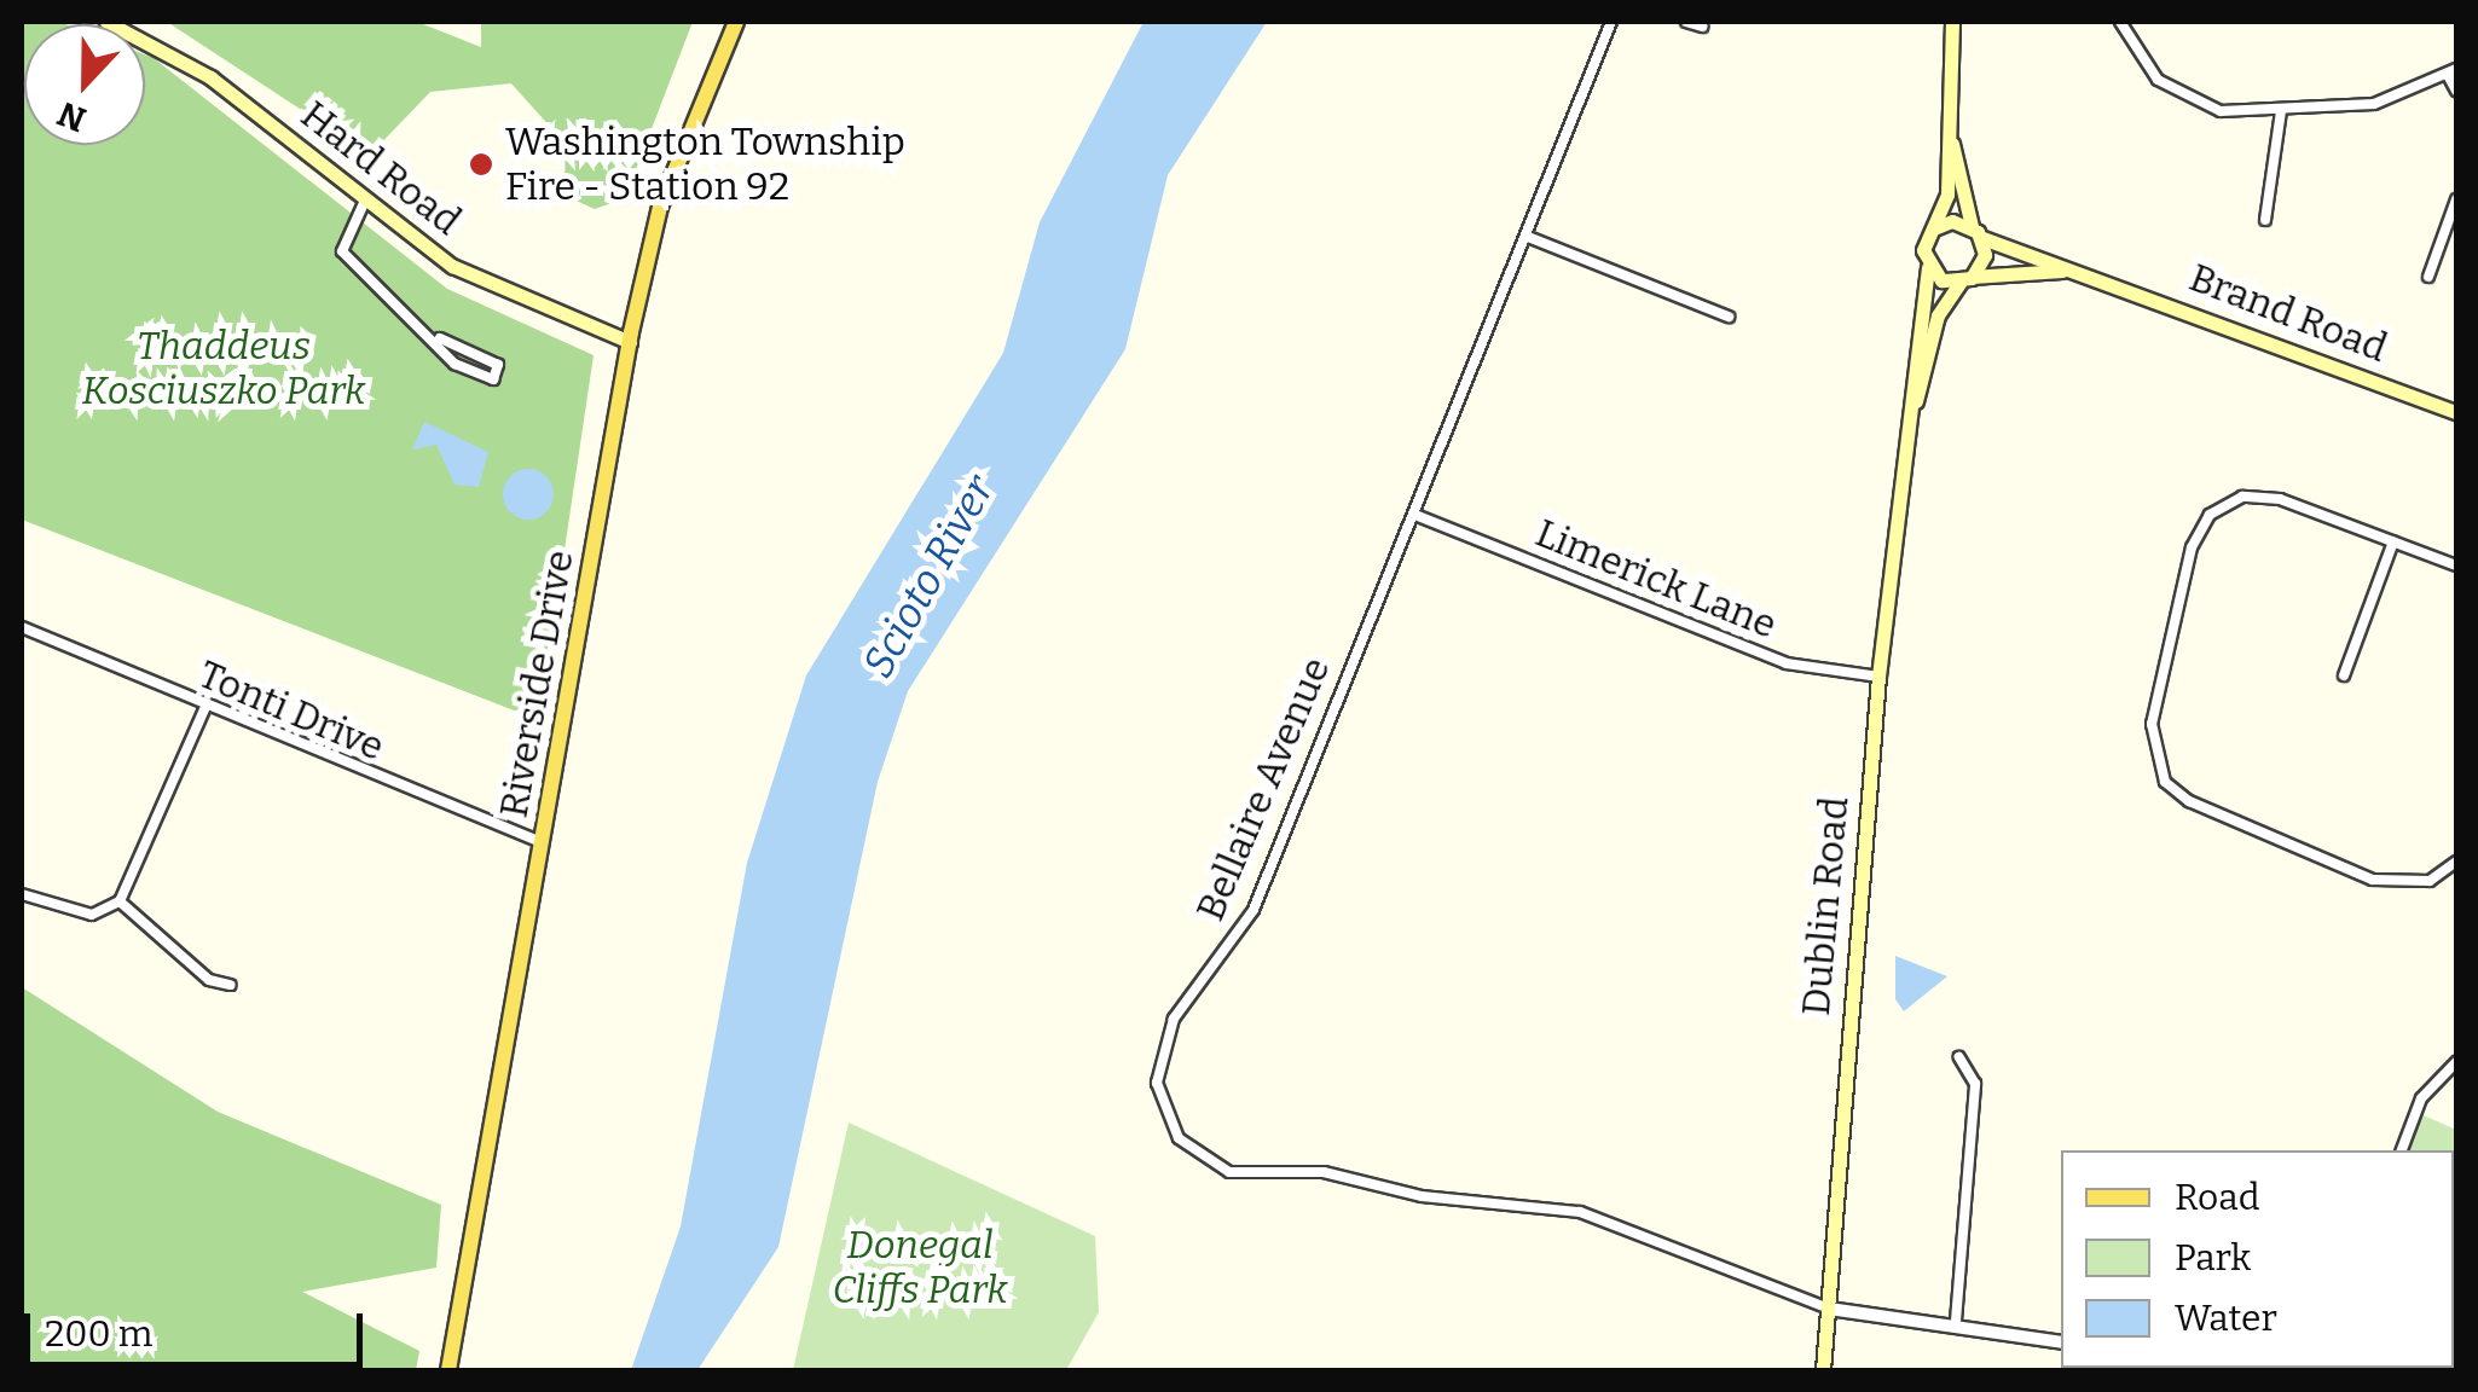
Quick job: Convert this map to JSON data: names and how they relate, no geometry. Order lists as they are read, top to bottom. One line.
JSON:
{"streets":{"main road":["Hard Road","Brand Road","Riverside Drive","Dublin Road"],"street":["Limerick Lane","Tonti Drive","Bellaire Avenue"]},"crossings":[["Hard Road","Riverside Drive"],["Brand Road","Dublin Road"],["Limerick Lane","Bellaire Avenue"],["Limerick Lane","Dublin Road"],["Riverside Drive","Tonti Drive"],["Bellaire Avenue","Dublin Road"]],"water":["Scioto River"],"parks":["Thaddeus Kosciuszko Park","Donegal Cliffs Park"],"places":["Washington Township Fire - Station 92"],"legend":["Road","Park","Water"],"scale_bar":"200 m","north":"bottom"}
